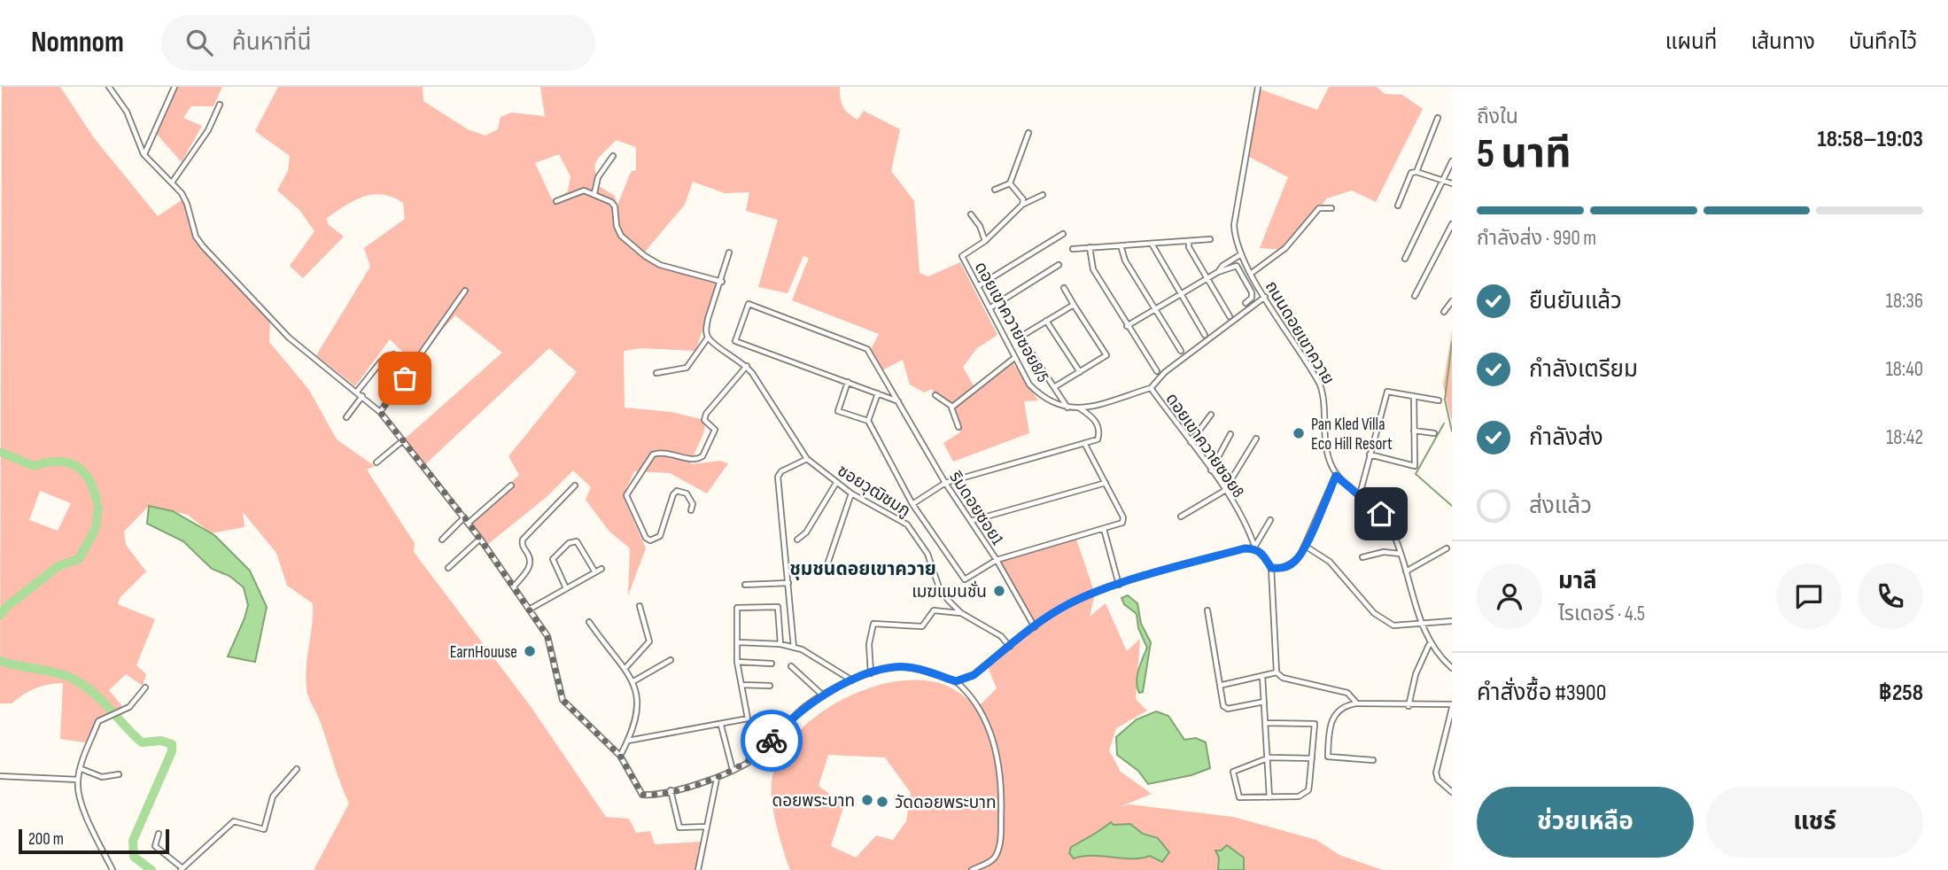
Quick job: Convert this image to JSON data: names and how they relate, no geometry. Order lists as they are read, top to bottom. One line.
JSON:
{"streets":{"street":["ดอยเขาควายซอย8/5","ถนนดอยเขาควาย","ดอยเขาควายซอย8","ซอยวุฒิชมภู","ริมดอยซอย1"]},"crossings":[["ดอยเขาควายซอย8/5","ดอยเขาควายซอย8"],["ถนนดอยเขาควาย","ดอยเขาควายซอย8"]],"districts":["ชุมชนดอยเขาควาย"],"places":["Pan Kled Villa Eco Hill Resort","เมฆแมนชั่น","EarnHouuse","ดอยพระบาท","วัดดอยพระบาท"],"scale_bar":"200 m","page":{"header":"Nomnom","search":"ค้นหาที่นี่","nav":["แผนที่","เส้นทาง","บันทึกไว้"],"heading":["5 นาที","ถึงใน","18:58–19:03"],"panel":["มาลี","ไรเดอร์ · 4.5","คำสั่งซื้อ #3900","฿258"],"bar":"กำลังส่ง · 990 m","list":[["ยืนยันแล้ว","18:36"],["กำลังเตรียม","18:40"],["กำลังส่ง","18:42"],"ส่งแล้ว"],"buttons":["ช่วยเหลือ","แชร์"],"scale":"200 m"}}
